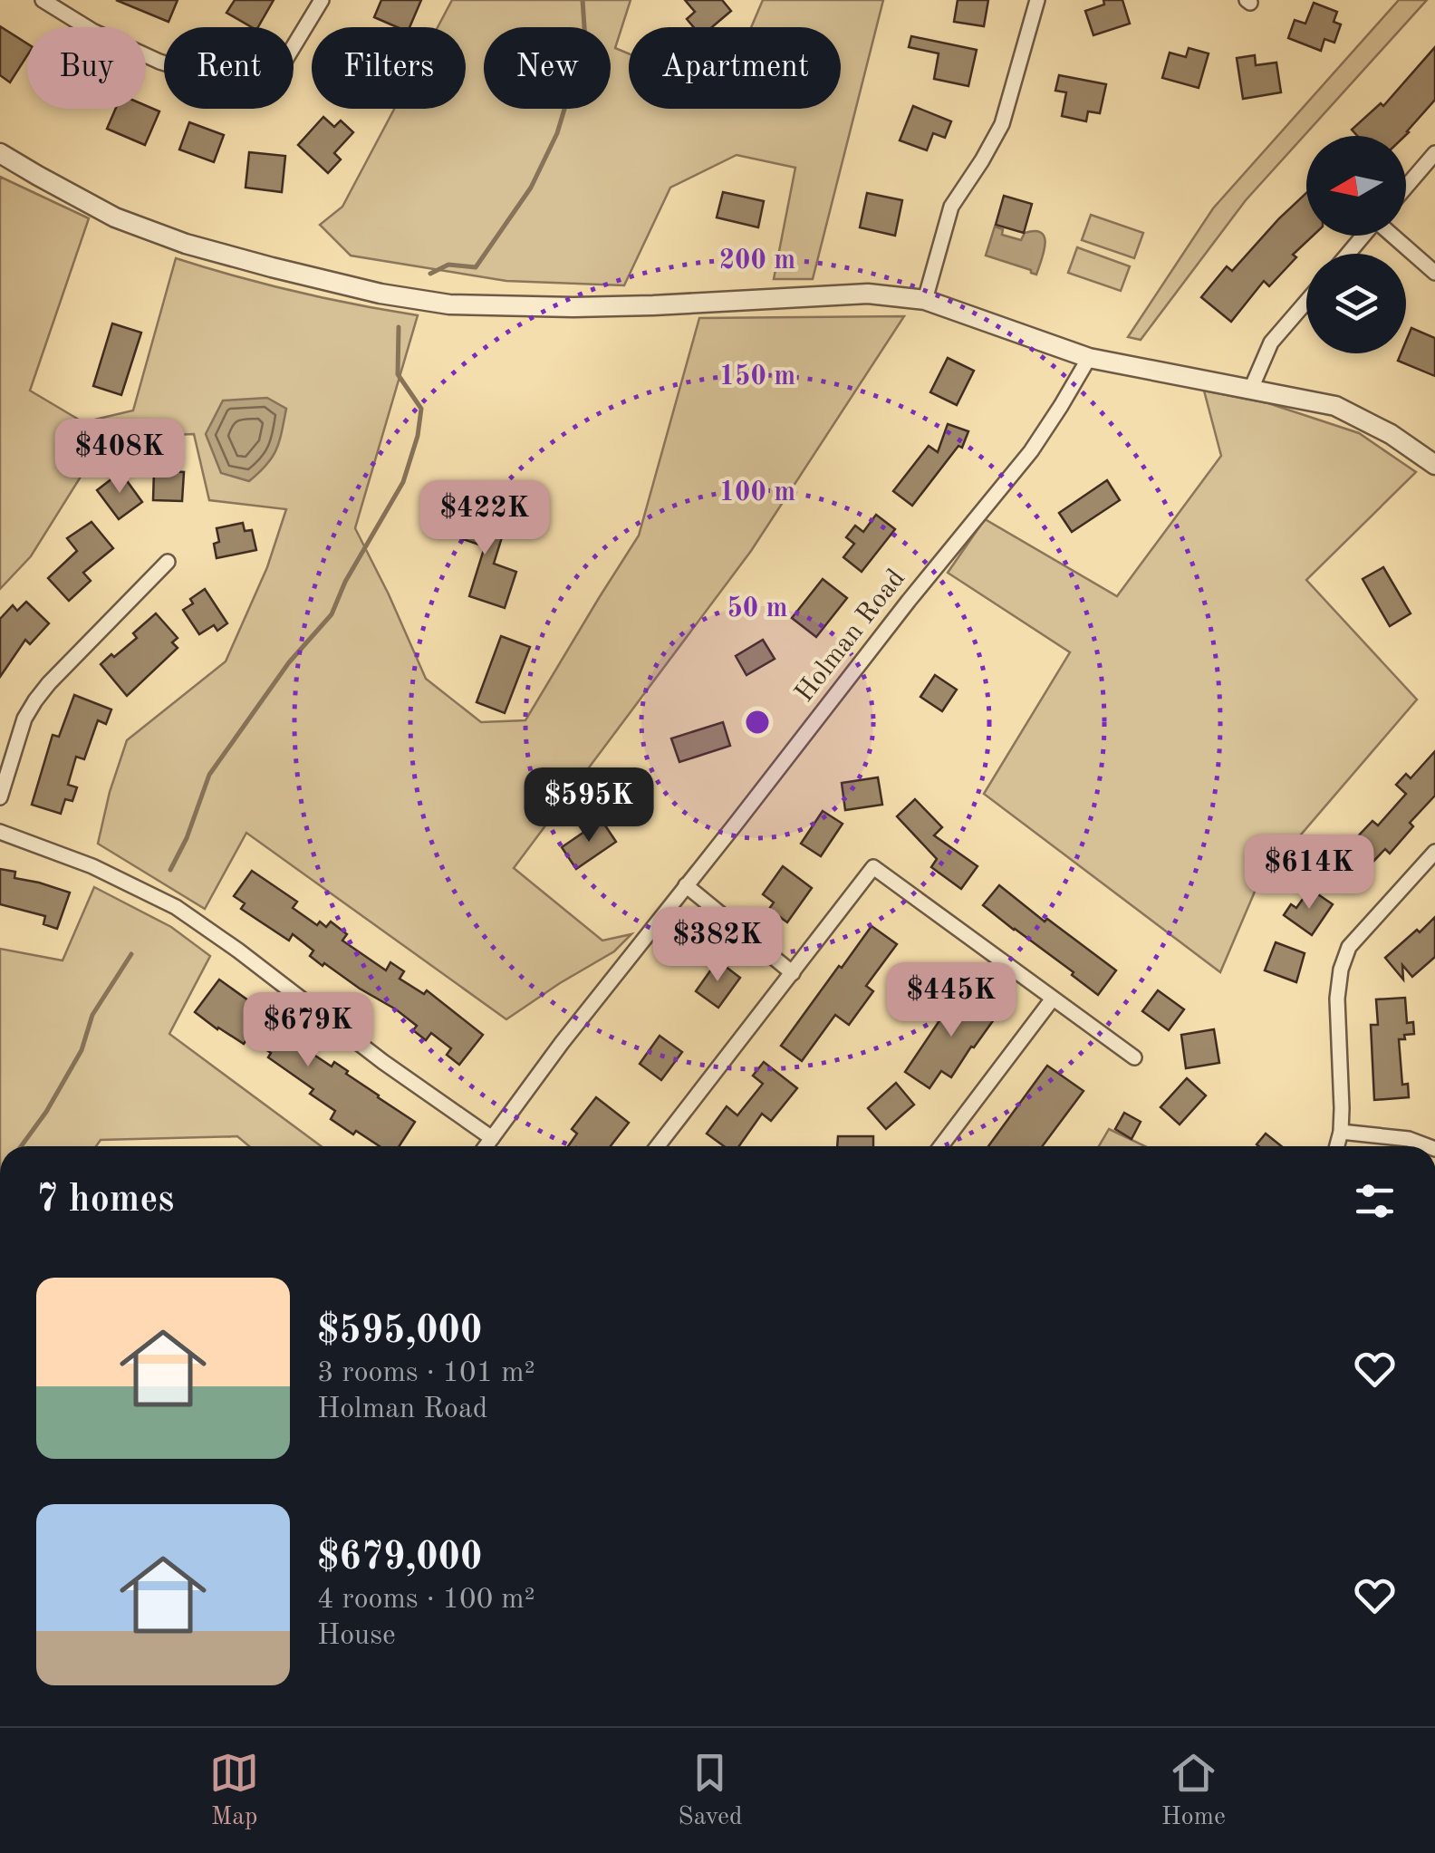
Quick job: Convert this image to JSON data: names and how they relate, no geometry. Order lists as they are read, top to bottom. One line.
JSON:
{"streets":{"street":["Holman Road"]},"north":"left","page":{"chip":["Buy","Rent","Filters","New","Apartment"],"price":["$408K","$422K","$595K","$614K","$382K","$445K","$679K"],"heading":"7 homes","list":[{"name":"$595,000","note":"3 rooms · 101 m² · Holman Road"},{"name":"$679,000","note":"4 rooms · 100 m² · House"}],"tabs":["Map","Saved","Home"]},"rings":["200 m","150 m","100 m","50 m"]}
